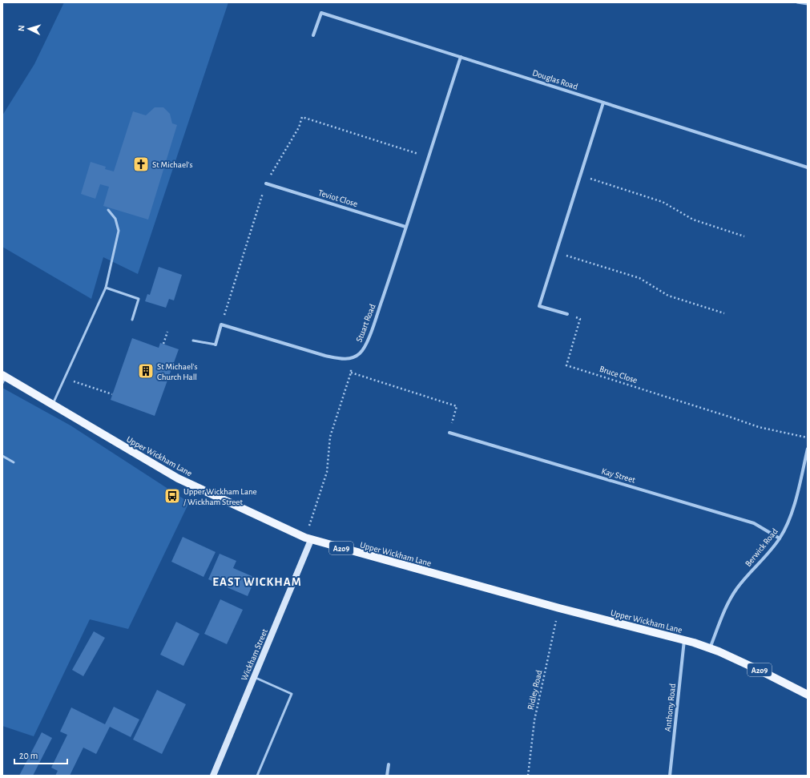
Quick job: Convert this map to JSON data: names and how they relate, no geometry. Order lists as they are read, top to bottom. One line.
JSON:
{"streets":{"main road":["Upper Wickham Lane","A209"],"street":["Douglas Road","Teviot Close","Stuart Road","Kay Street","Berwick Road","Wickham Street","Anthony Road"],"path":["Bruce Close","Ridley Road"]},"crossings":[["Douglas Road","Stuart Road"],["Teviot Close","Stuart Road"],["Upper Wickham Lane","Berwick Road"],["Upper Wickham Lane","Wickham Street"],["Upper Wickham Lane","Ridley Road"],["Upper Wickham Lane","Anthony Road"],["Kay Street","Berwick Road"]],"districts":["EAST WICKHAM"],"places":{"church":["St Michael's"],"building":["St Michael's Church Hall"],"bus stop":["Upper Wickham Lane / Wickham Street"]},"scale_bar":"20 m","north":"left"}
